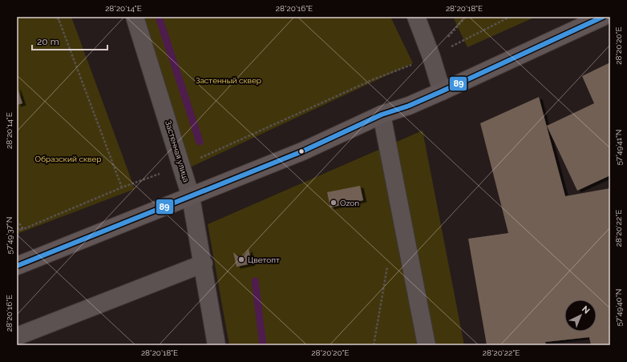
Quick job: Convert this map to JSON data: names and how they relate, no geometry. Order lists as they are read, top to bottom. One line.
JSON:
{"streets":{"street":["Застенная улица"]},"parks":["Застенный сквер","Образский сквер"],"places":["Ozon","Цветопт"],"lines":["transit line 89"],"scale_bar":"20 m","north":"top right","coordinates":["28°20'14\"E","28°20'16\"E","28°20'18\"E","28°20'20\"E","57°49'41\"N","28°20'22\"E","57°49'37\"N","57°49'40\"N"]}
